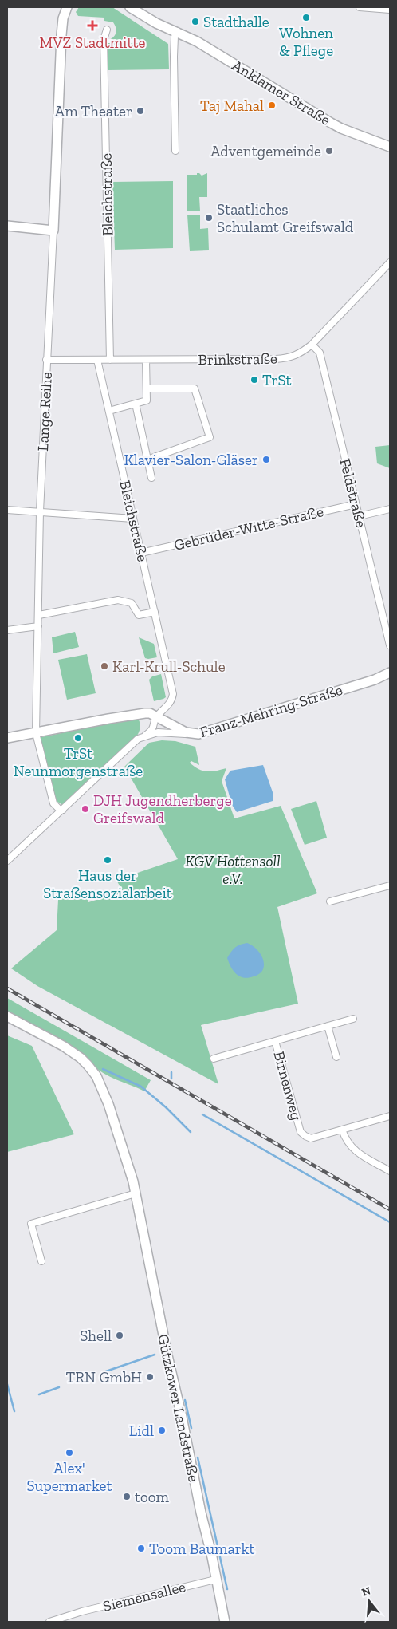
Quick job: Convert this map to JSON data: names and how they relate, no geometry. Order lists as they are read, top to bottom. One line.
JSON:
{"streets":{"main road":["Anklamer Straße","Lange Reihe","Franz-Mehring-Straße","Gützkower Landstraße"],"street":["Bleichstraße","Brinkstraße","Feldstraße","Gebrüder-Witte-Straße","Birnenweg","Siemensallee"]},"crossings":[["Bleichstraße","Brinkstraße"],["Bleichstraße","Gebrüder-Witte-Straße"],["Bleichstraße","Franz-Mehring-Straße"],["Brinkstraße","Lange Reihe"],["Brinkstraße","Feldstraße"],["Lange Reihe","Franz-Mehring-Straße"],["Feldstraße","Gebrüder-Witte-Straße"],["Gützkower Landstraße","Siemensallee"]],"parks":["KGV Hottensoll e.V."],"places":{"other":["Wohnen & Pflege","Stadthalle","Taj Mahal","Am Theater","Adventgemeinde","Staatliches Schulamt Greifswald","TrSt","Klavier-Salon-Gläser","Karl-Krull-Schule","TrSt Neunmorgenstraße","DJH Jugendherberge Greifswald","Haus der Straßensozialarbeit","Shell","TRN GmbH","Lidl","Alex' Supermarket","toom","Toom Baumarkt"],"health":["MVZ Stadtmitte"]},"north":"top"}
